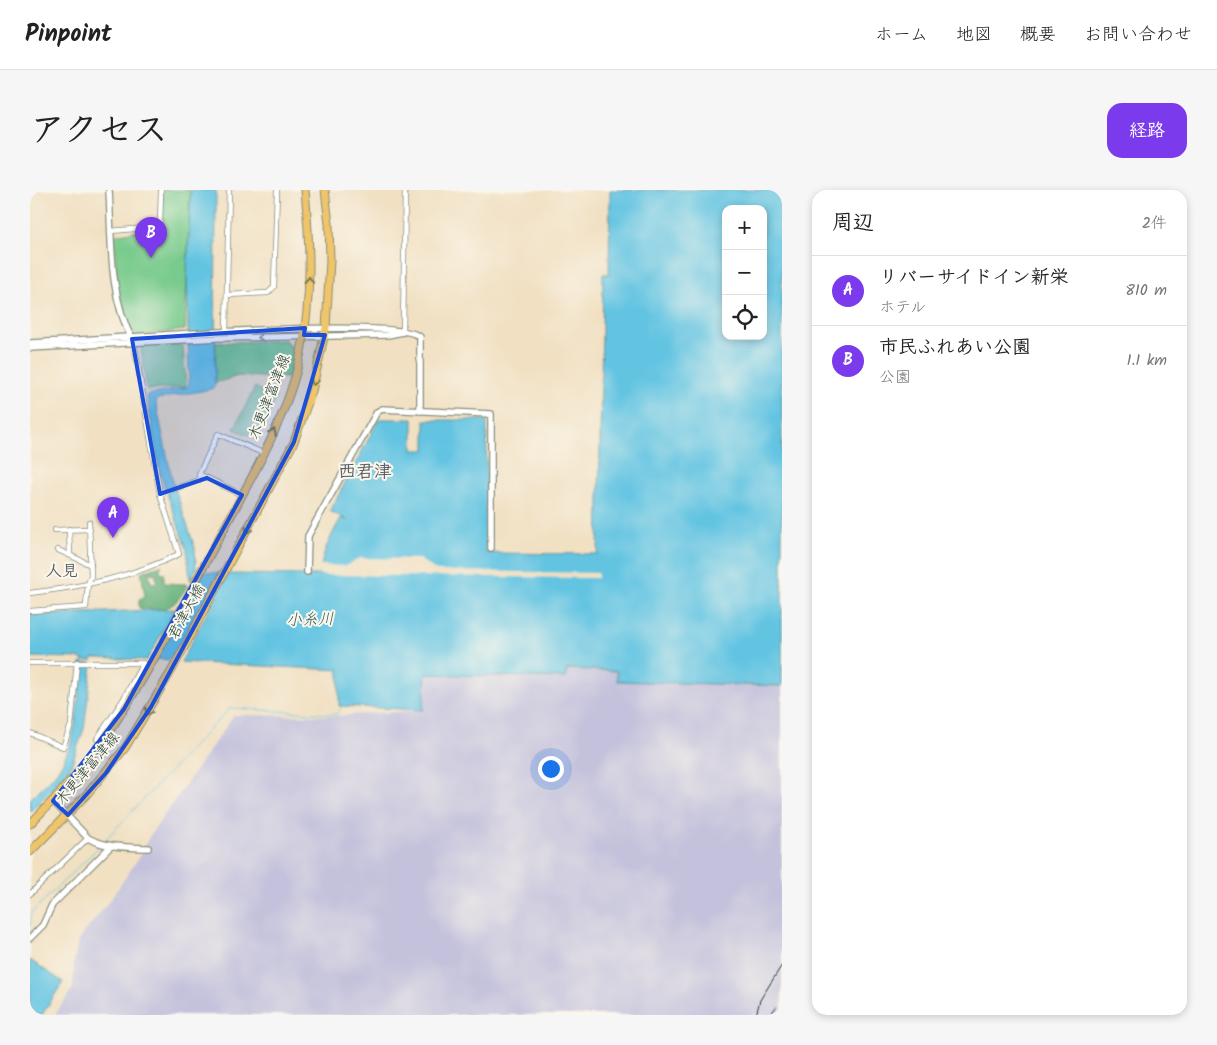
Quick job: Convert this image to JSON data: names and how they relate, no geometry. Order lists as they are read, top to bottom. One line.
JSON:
{"streets":{"main road":["木更津富津線","君津大橋"]},"crossings":[["木更津富津線","君津大橋"]],"one_way":["君津大橋"],"districts":["西君津","人見"],"water":["小糸川"],"page":{"header":"Pinpoint","nav":["ホーム","地図","概要","お問い合わせ"],"title":"アクセス","buttons":"経路","heading":["周辺","2件"],"map_buttons":["+","−"],"pins":["B","A"],"list":[{"mark":"A","name":"リバーサイドイン新栄","note":"ホテル","value":"810 m"},{"mark":"B","name":"市民ふれあい公園","note":"公園","value":"1.1 km"}]}}
